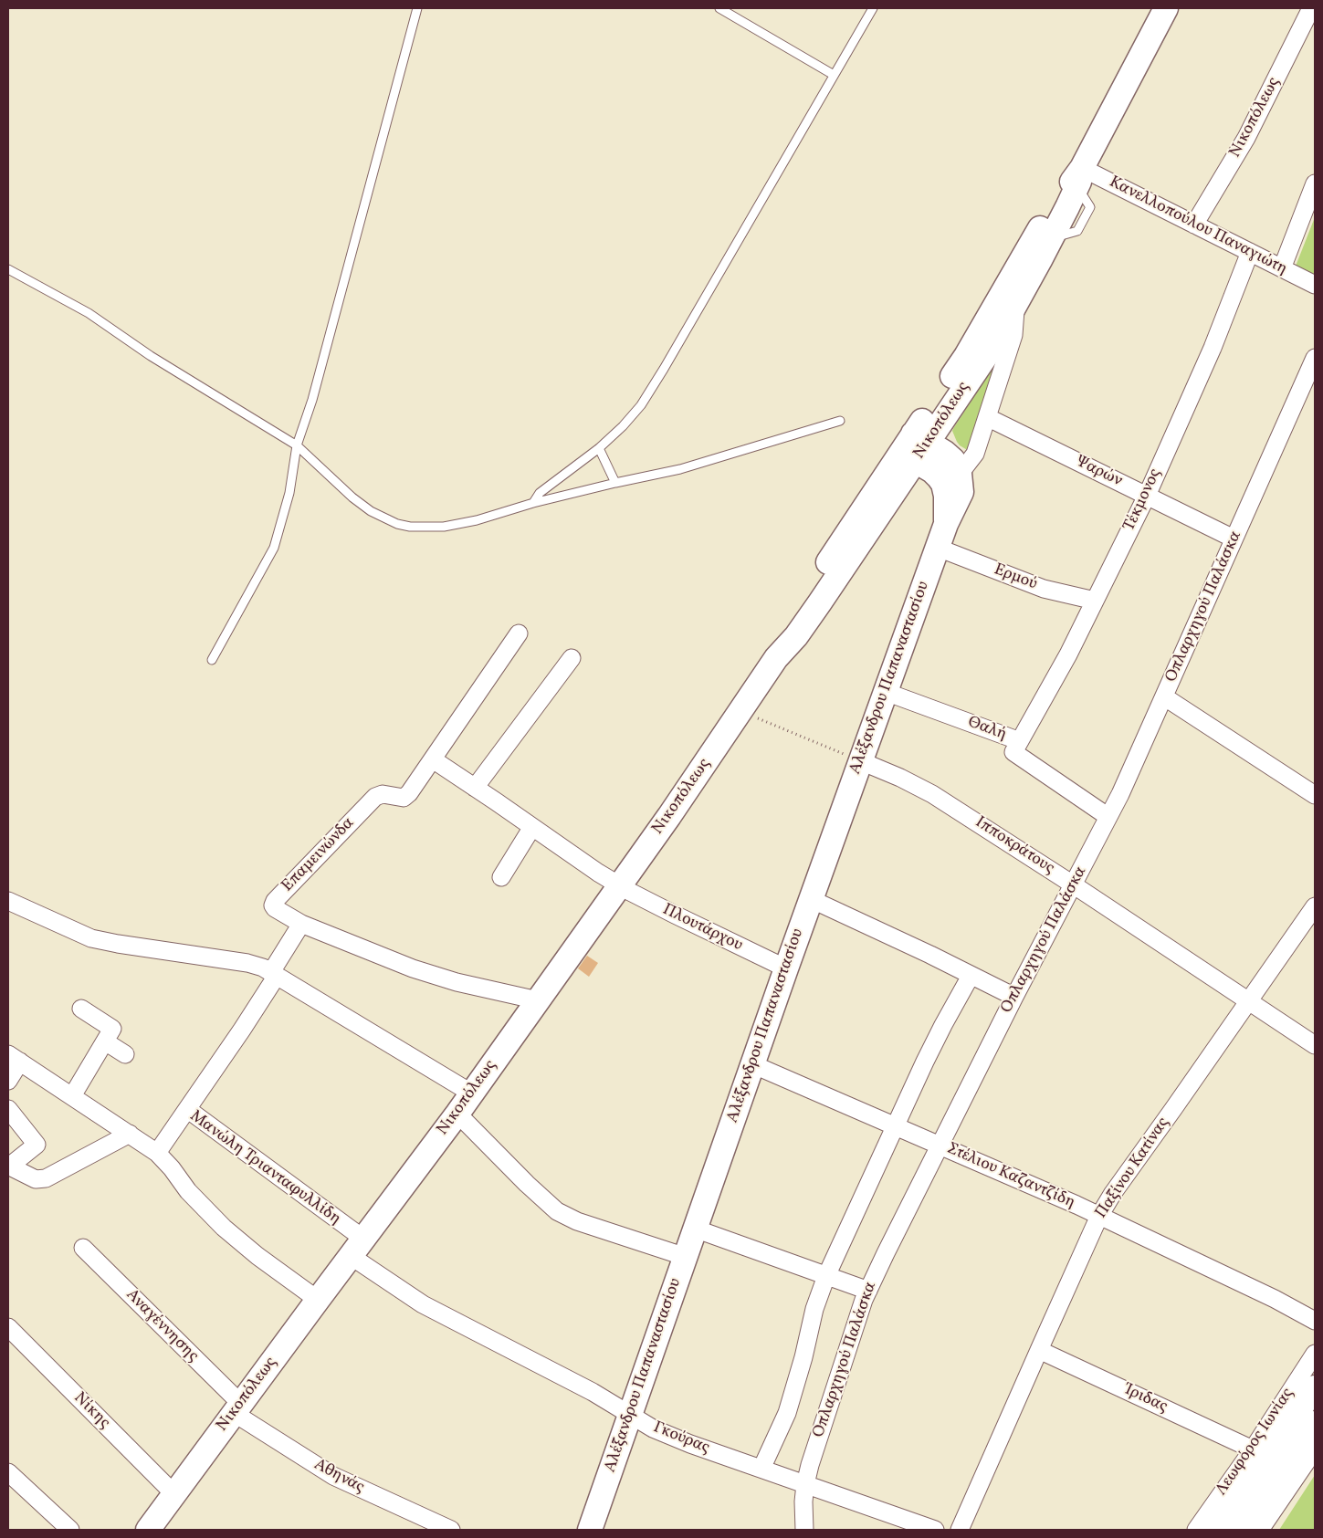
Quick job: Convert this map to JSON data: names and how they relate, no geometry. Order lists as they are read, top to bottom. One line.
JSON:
{"streets":{"main road":["Νικοπόλεως","Αλέξανδρου Παπαναστασίου"],"street":["Κανελλοπούλου Παναγιώτη","Ψαρών","Τέκμονος","Ερμού","Οπλαρχηγού Παλάσκα","Θαλή","Ιπποκράτους","Επαμεινώνδα","Πλουτάρχου","Μανώλη Τριανταφυλλίδη","Παξίνου Κατίνας","Στέλιου Καζαντζίδη","Αναγέννησης","Ίριδας","Νίκης","Γκούρας","Λεωφόρος Ιωνίας","Αθηνάς"]},"crossings":[["Νικοπόλεως","Κανελλοπούλου Παναγιώτη"],["Νικοπόλεως","Αλέξανδρου Παπαναστασίου"],["Νικοπόλεως","Πλουτάρχου"],["Νικοπόλεως","Μανώλη Τριανταφυλλίδη"],["Νικοπόλεως","Αναγέννησης"],["Νικοπόλεως","Νίκης"],["Νικοπόλεως","Γκούρας"],["Νικοπόλεως","Αθηνάς"],["Κανελλοπούλου Παναγιώτη","Τέκμονος"],["Ψαρών","Τέκμονος"],["Ψαρών","Οπλαρχηγού Παλάσκα"],["Τέκμονος","Ερμού"],["Τέκμονος","Θαλή"],["Ερμού","Αλέξανδρου Παπαναστασίου"],["Οπλαρχηγού Παλάσκα","Θαλή"],["Οπλαρχηγού Παλάσκα","Ιπποκράτους"],["Οπλαρχηγού Παλάσκα","Στέλιου Καζαντζίδη"],["Οπλαρχηγού Παλάσκα","Γκούρας"],["Αλέξανδρου Παπαναστασίου","Θαλή"],["Αλέξανδρου Παπαναστασίου","Ιπποκράτους"],["Αλέξανδρου Παπαναστασίου","Πλουτάρχου"],["Αλέξανδρου Παπαναστασίου","Στέλιου Καζαντζίδη"],["Αλέξανδρου Παπαναστασίου","Γκούρας"],["Ιπποκράτους","Παξίνου Κατίνας"],["Επαμεινώνδα","Πλουτάρχου"],["Μανώλη Τριανταφυλλίδη","Γκούρας"],["Παξίνου Κατίνας","Στέλιου Καζαντζίδη"],["Παξίνου Κατίνας","Ίριδας"],["Αναγέννησης","Αθηνάς"],["Ίριδας","Λεωφόρος Ιωνίας"]]}
